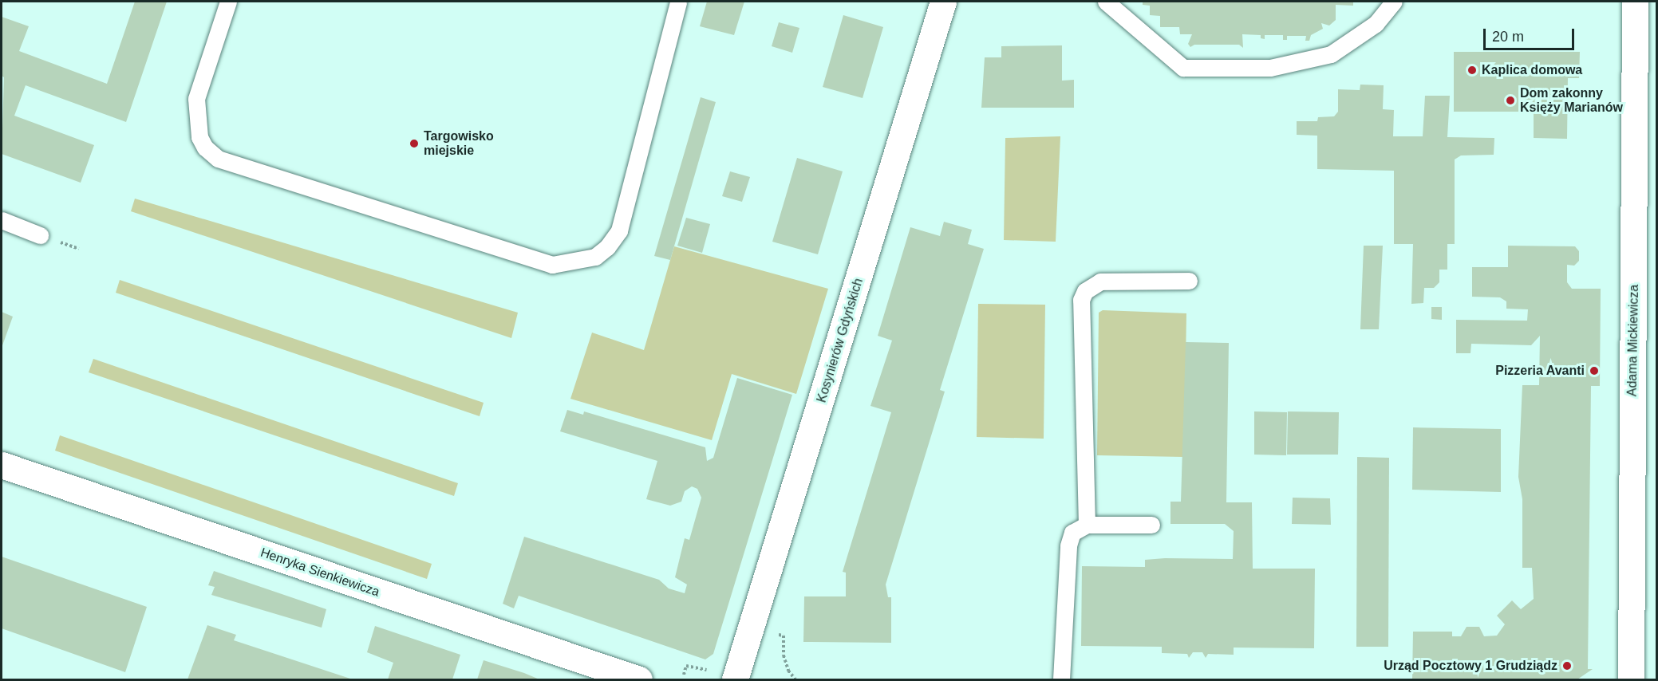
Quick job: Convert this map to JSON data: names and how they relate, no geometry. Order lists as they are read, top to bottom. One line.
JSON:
{"streets":{"street":["Kosynierów Gdyńskich","Adama Mickiewicza","Henryka Sienkiewicza"]},"places":["Kaplica domowa","Dom zakonny Księży Marianów","Targowisko miejskie","Pizzeria Avanti","Urząd Pocztowy 1 Grudziądz"],"scale_bar":"20 m"}
